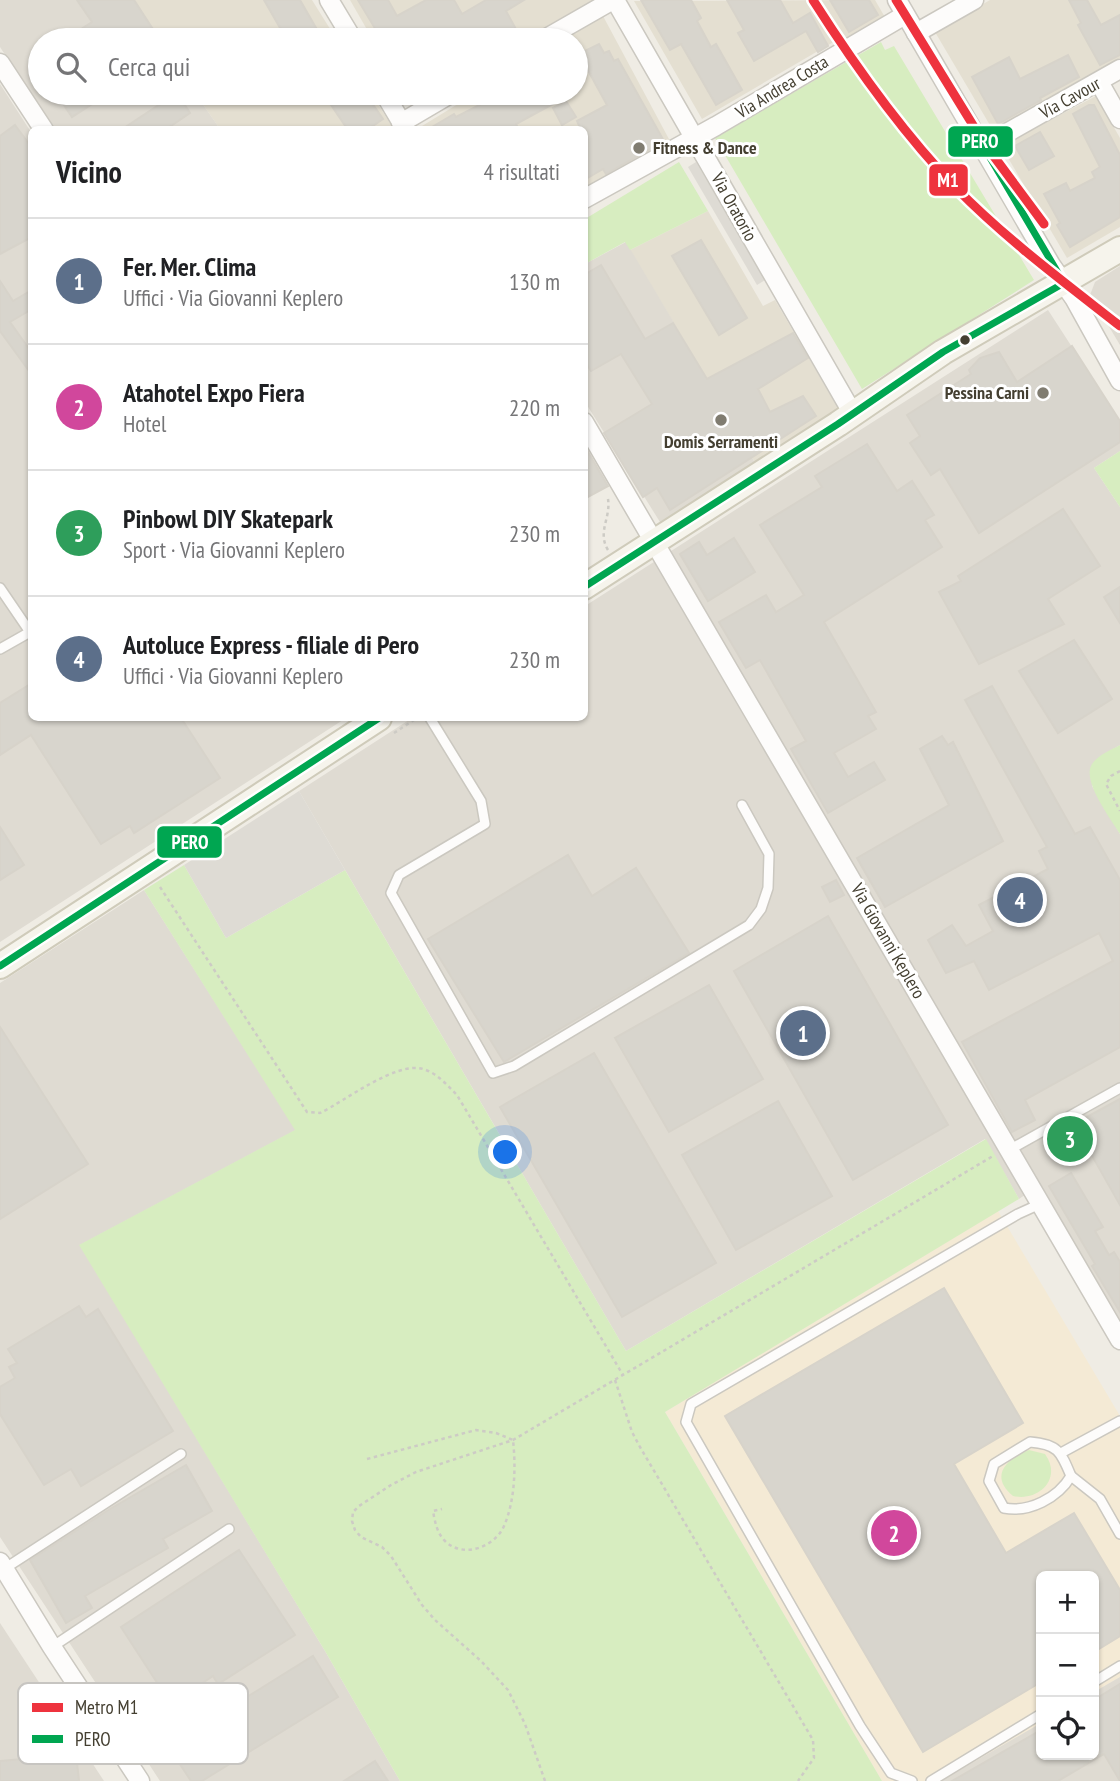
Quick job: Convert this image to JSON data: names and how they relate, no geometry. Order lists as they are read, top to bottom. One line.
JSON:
{"streets":{"street":["Via Andrea Costa","Via Cavour","Via Oratorio","Via Giovanni Keplero"]},"crossings":[["Via Andrea Costa","Via Oratorio"]],"places":["Fitness & Dance","Pessina Carni","Domis Serramenti"],"lines":["metro line M1","transit line PERO"],"legend":["Metro M1","PERO"],"page":{"search":"Cerca qui","heading":["Vicino","4 risultati"],"list":[{"mark":"1","name":"Fer. Mer. Clima","note":"Uffici · Via Giovanni Keplero","value":"130 m"},{"mark":"2","name":"Atahotel Expo Fiera","note":"Hotel","value":"220 m"},{"mark":"3","name":"Pinbowl DIY Skatepark","note":"Sport · Via Giovanni Keplero","value":"230 m"},{"mark":"4","name":"Autoluce Express - filiale di Pero","note":"Uffici · Via Giovanni Keplero","value":"230 m"}],"pins":["4","1","3","2"],"map_buttons":["+","−"]}}
